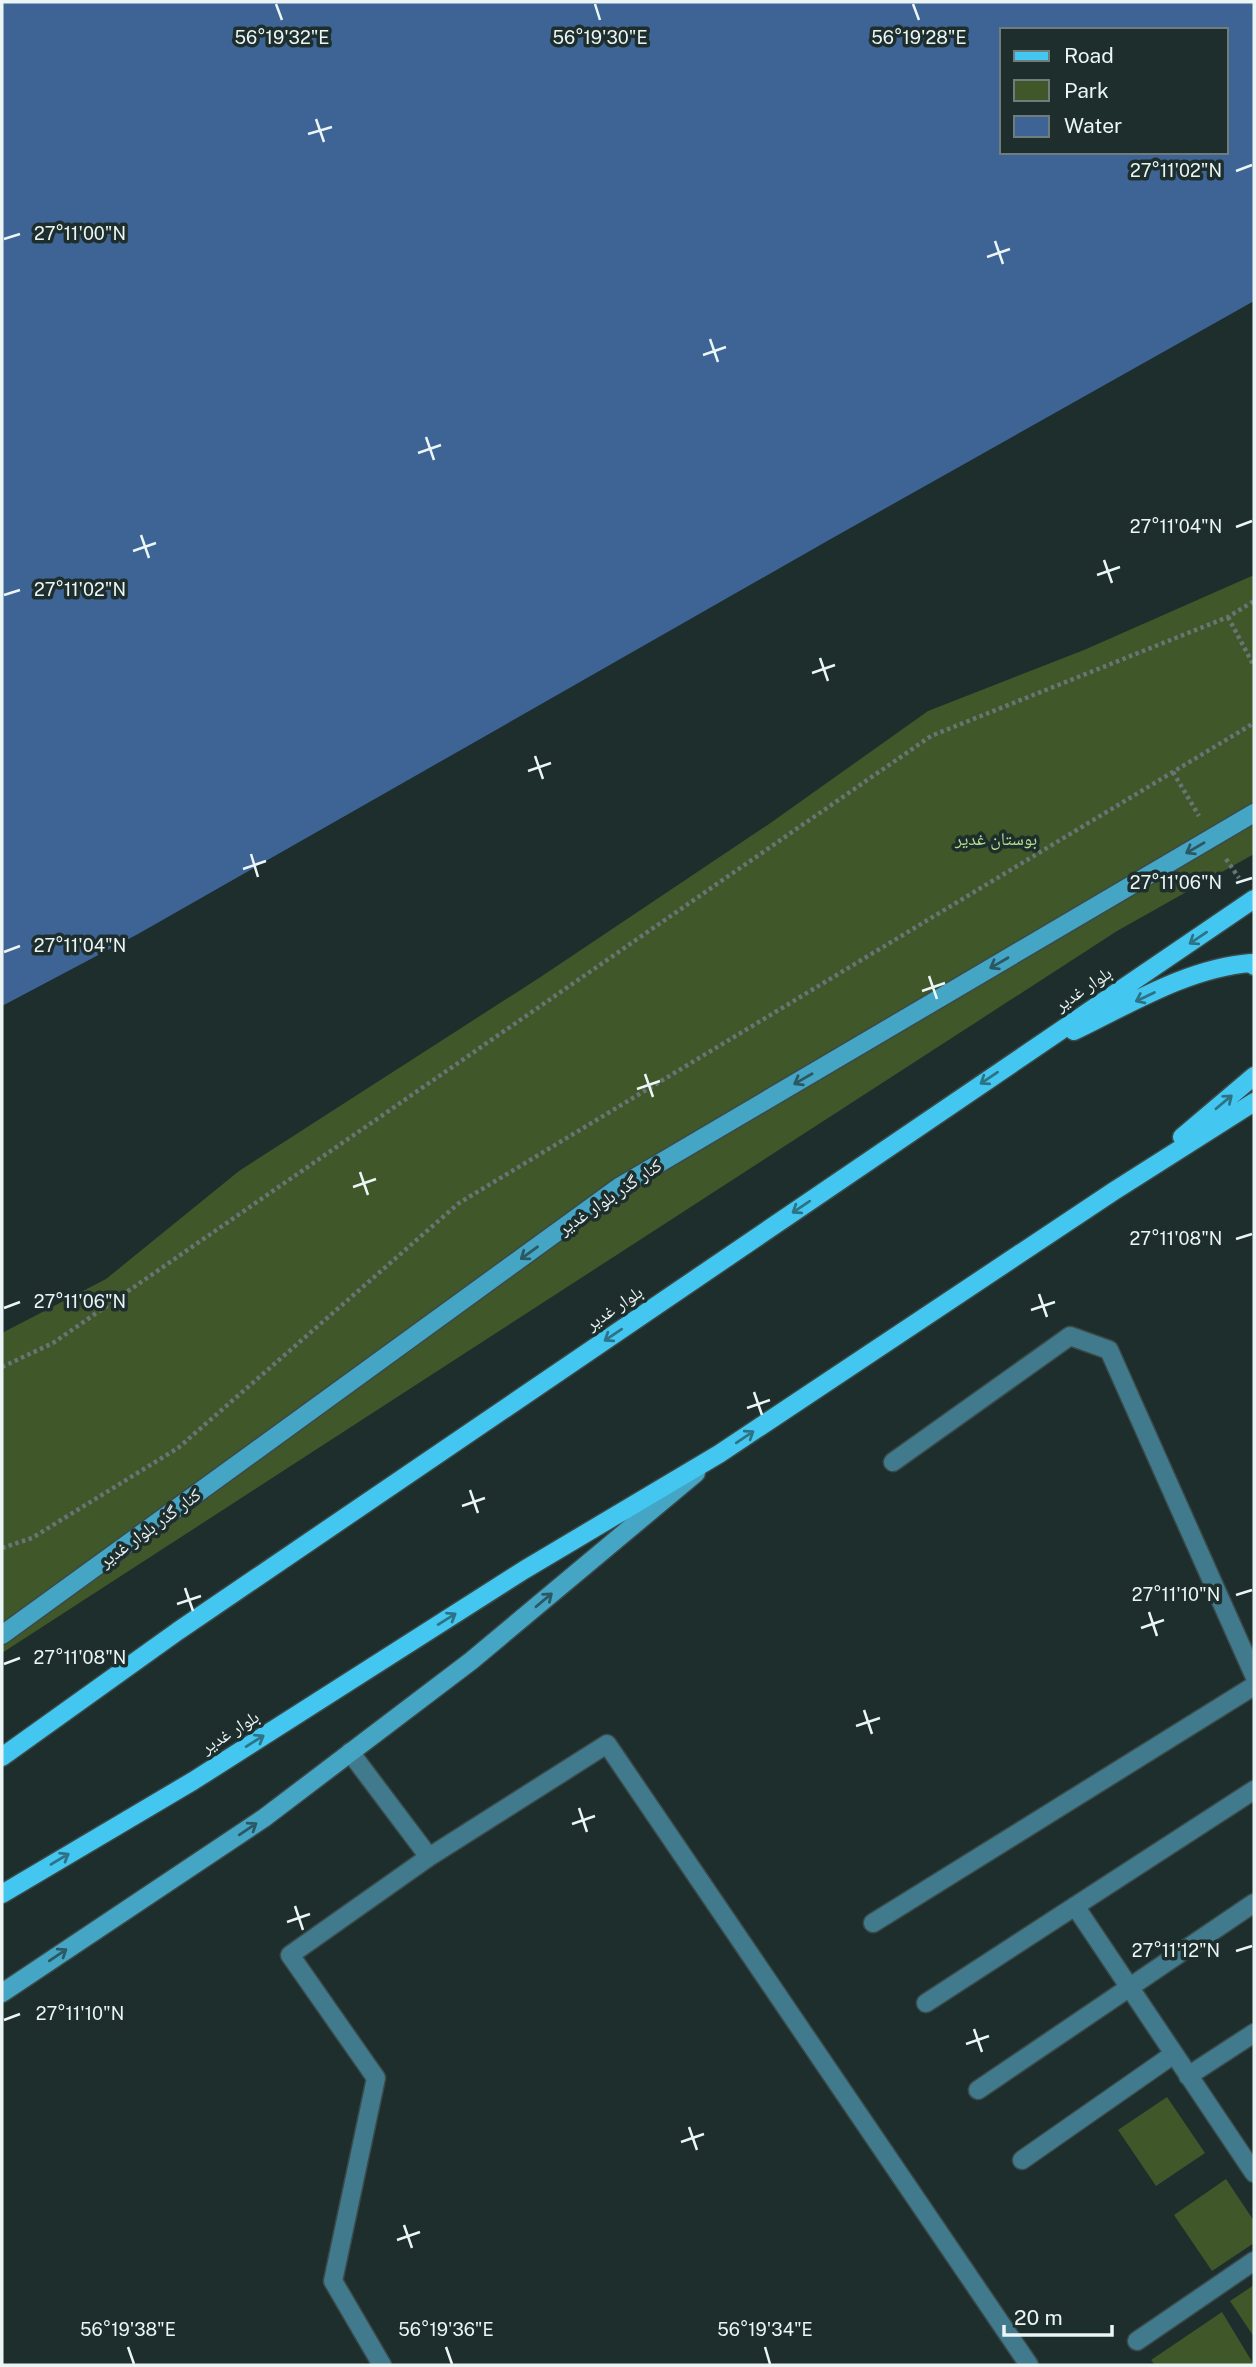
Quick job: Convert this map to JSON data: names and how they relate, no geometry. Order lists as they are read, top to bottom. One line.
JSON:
{"streets":{"main road":["بلوار غدیر"],"street":["کنار گذر بلوار غدیر"]},"one_way":["کنار گذر بلوار غدیر"],"parks":["بوستان غدیر"],"legend":["Road","Park","Water"],"scale_bar":"20 m","coordinates":["56°19'32\"E","56°19'30\"E","56°19'28\"E","27°11'02\"N","27°11'00\"N","27°11'04\"N","27°11'06\"N","27°11'08\"N","27°11'10\"N","27°11'12\"N","56°19'38\"E","56°19'36\"E","56°19'34\"E"]}
